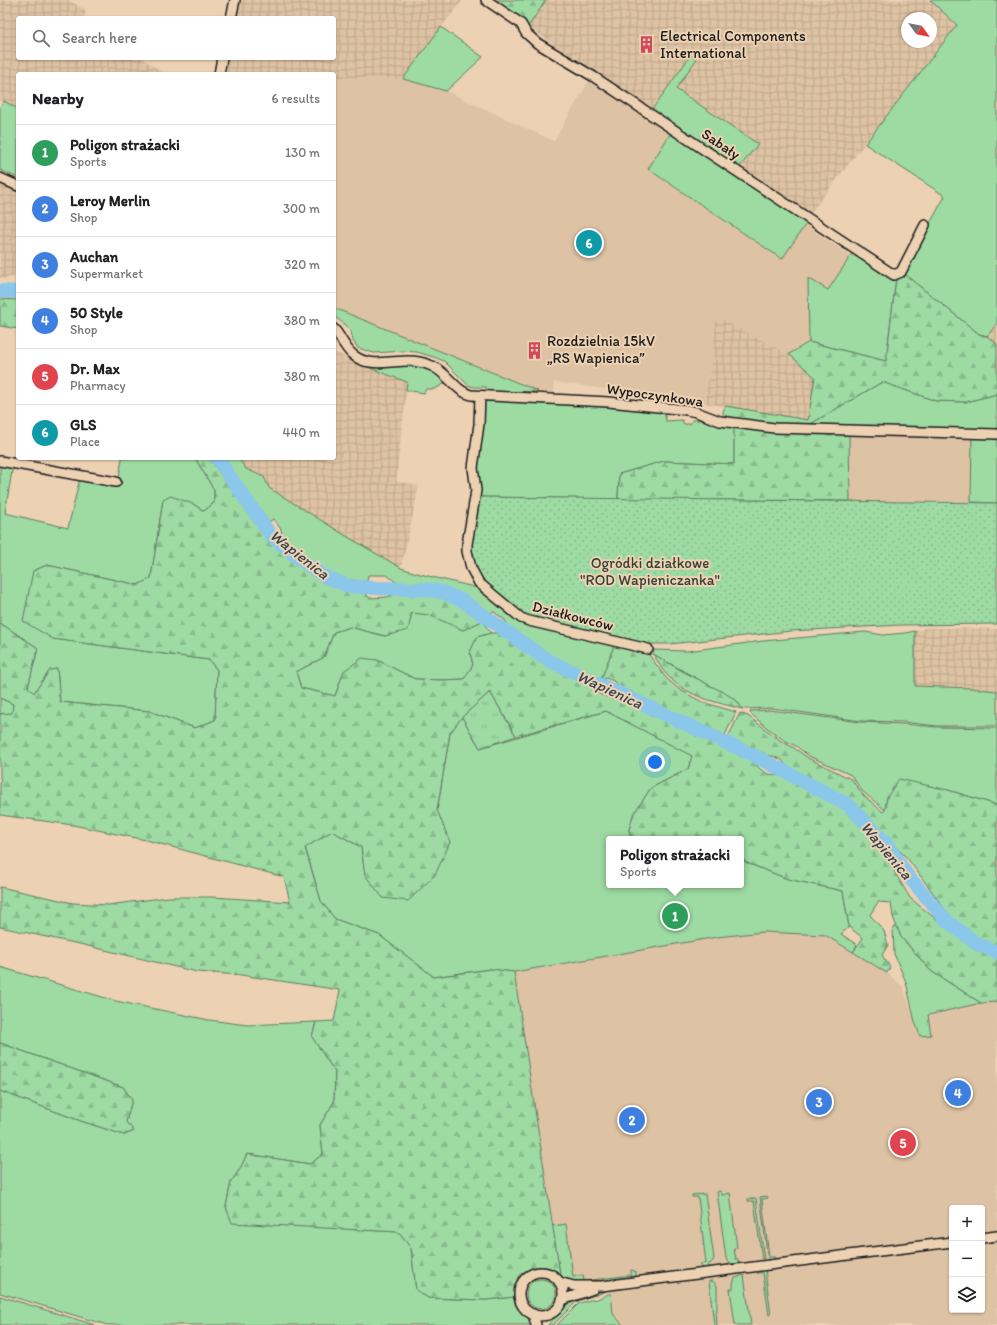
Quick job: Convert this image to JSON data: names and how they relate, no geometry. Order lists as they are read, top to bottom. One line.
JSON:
{"streets":{"street":["Sabały","Wypoczynkowa","Działkowców"]},"crossings":[["Wypoczynkowa","Działkowców"]],"water":["Wapienica"],"parks":["Ogródki działkowe \"ROD Wapieniczanka\""],"places":{"building":["Electrical Components International","Rozdzielnia 15kV „RS Wapienica”"]},"north":"bottom right","page":{"search":"Search here","heading":["Nearby","6 results"],"list":[{"mark":"1","name":"Poligon strażacki","note":"Sports","value":"130 m"},{"mark":"2","name":"Leroy Merlin","note":"Shop","value":"300 m"},{"mark":"3","name":"Auchan","note":"Supermarket","value":"320 m"},{"mark":"4","name":"50 Style","note":"Shop","value":"380 m"},{"mark":"5","name":"Dr. Max","note":"Pharmacy","value":"380 m"},{"mark":"6","name":"GLS","note":"Place","value":"440 m"}],"pins":["6","1","4","3","2","5"],"popup":["Poligon strażacki","Sports"],"map_buttons":["+","−"]}}
